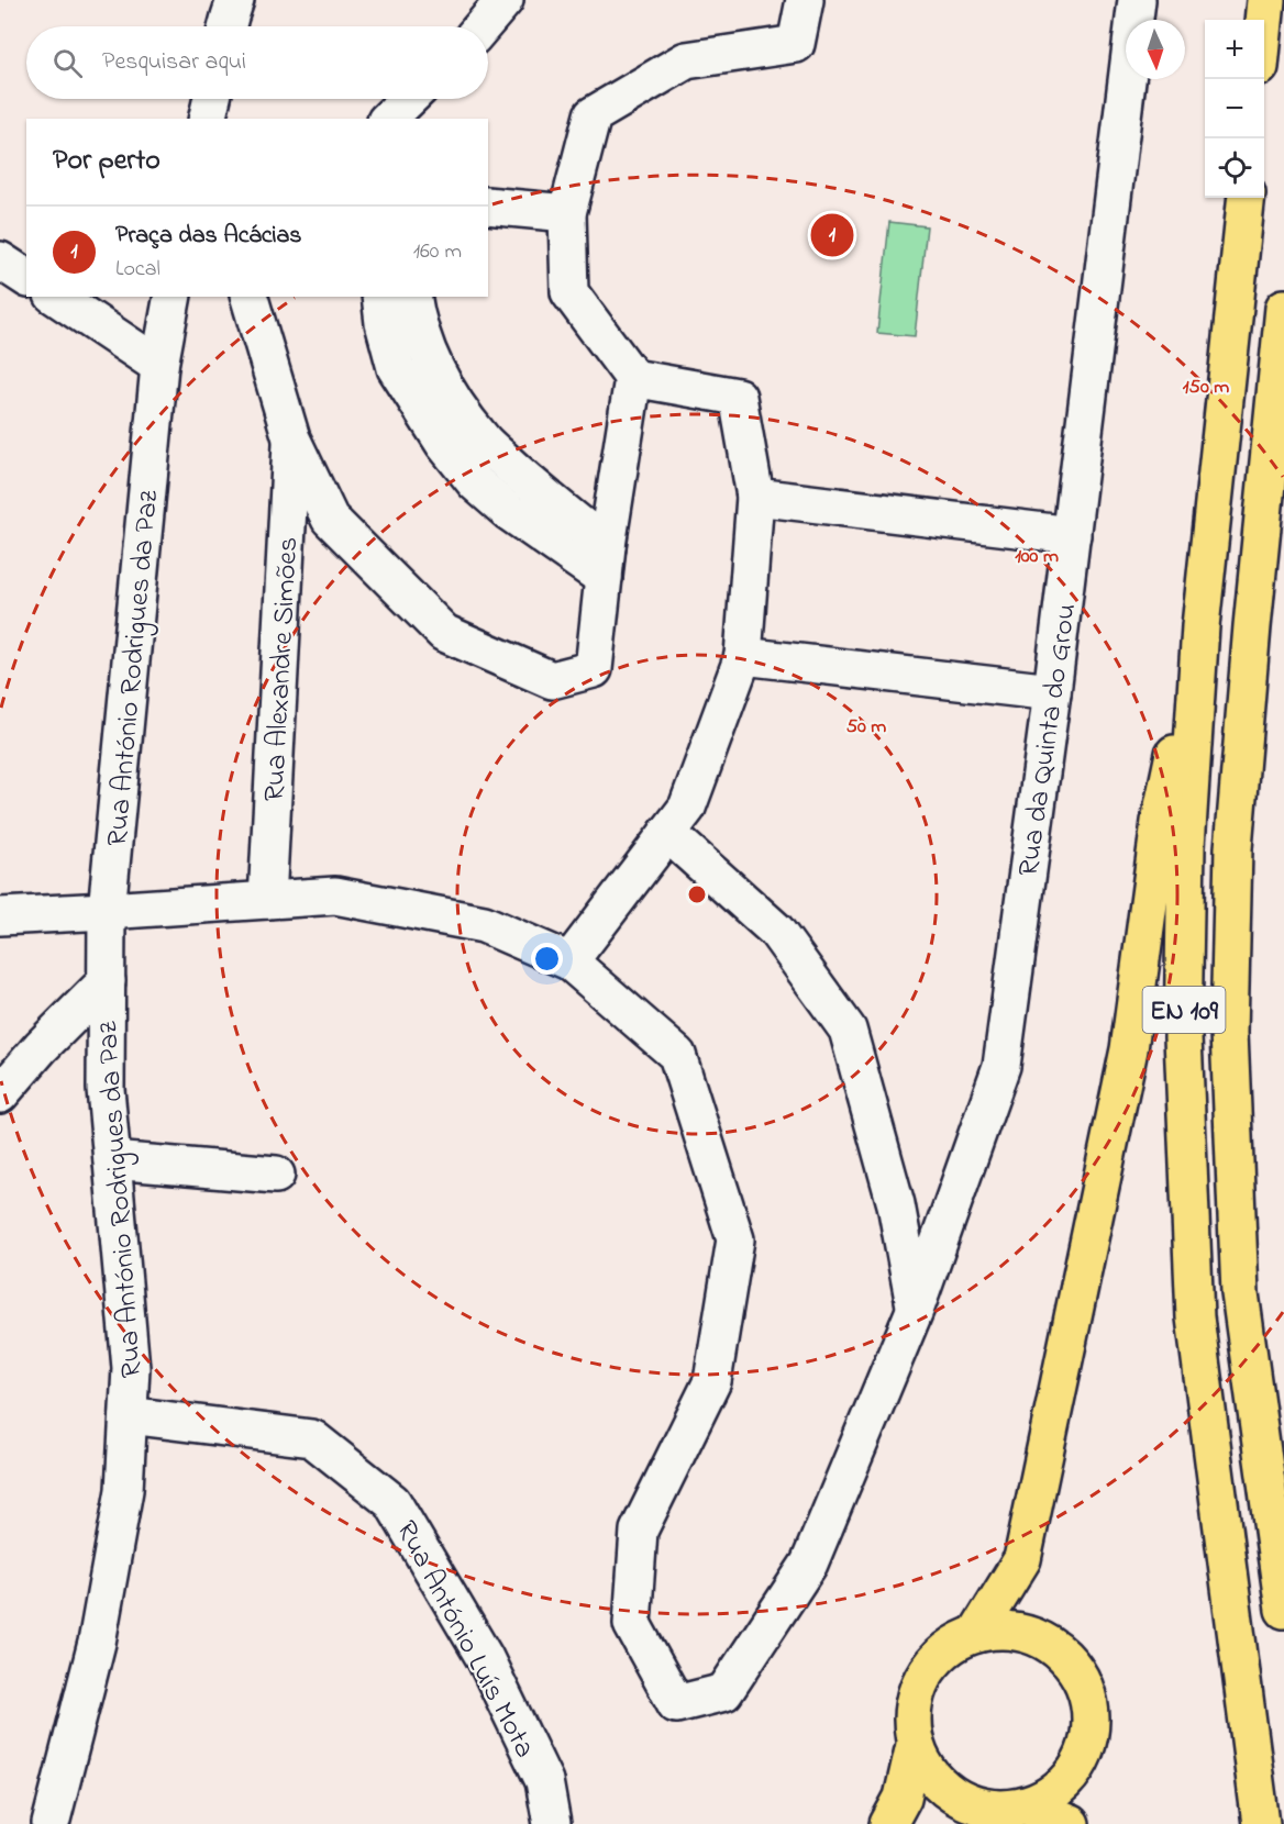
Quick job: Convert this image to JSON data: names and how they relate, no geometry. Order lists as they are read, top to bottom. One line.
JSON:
{"streets":{"main road":["EN 109"],"street":["Rua António Rodrigues da Paz","Rua Alexandre Simões","Rua da Quinta do Grou","Rua António Luís Mota"]},"crossings":[["Rua António Rodrigues da Paz","Rua António Luís Mota"]],"north":"bottom","page":{"map_buttons":["+","−"],"search":"Pesquisar aqui","heading":"Por perto","list":[{"mark":"1","name":"Praça das Acácias","note":"Local","value":"160 m"}],"pins":"1"},"rings":["150 m","100 m","50 m"]}
